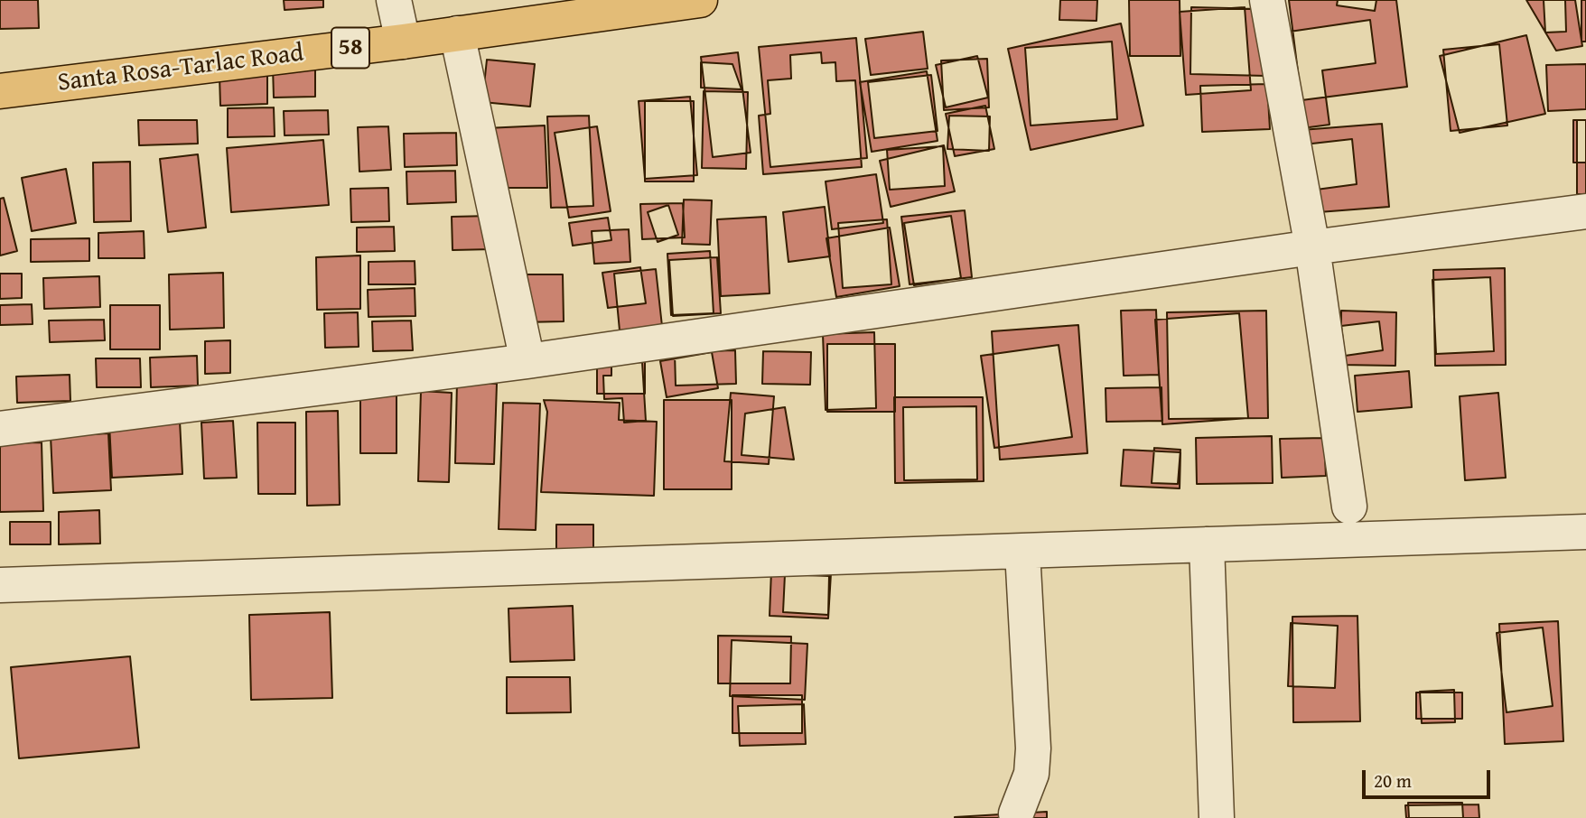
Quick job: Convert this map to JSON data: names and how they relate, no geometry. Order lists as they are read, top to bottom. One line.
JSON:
{"streets":{"highway":["58","Santa Rosa-Tarlac Road"]},"scale_bar":"20 m"}
